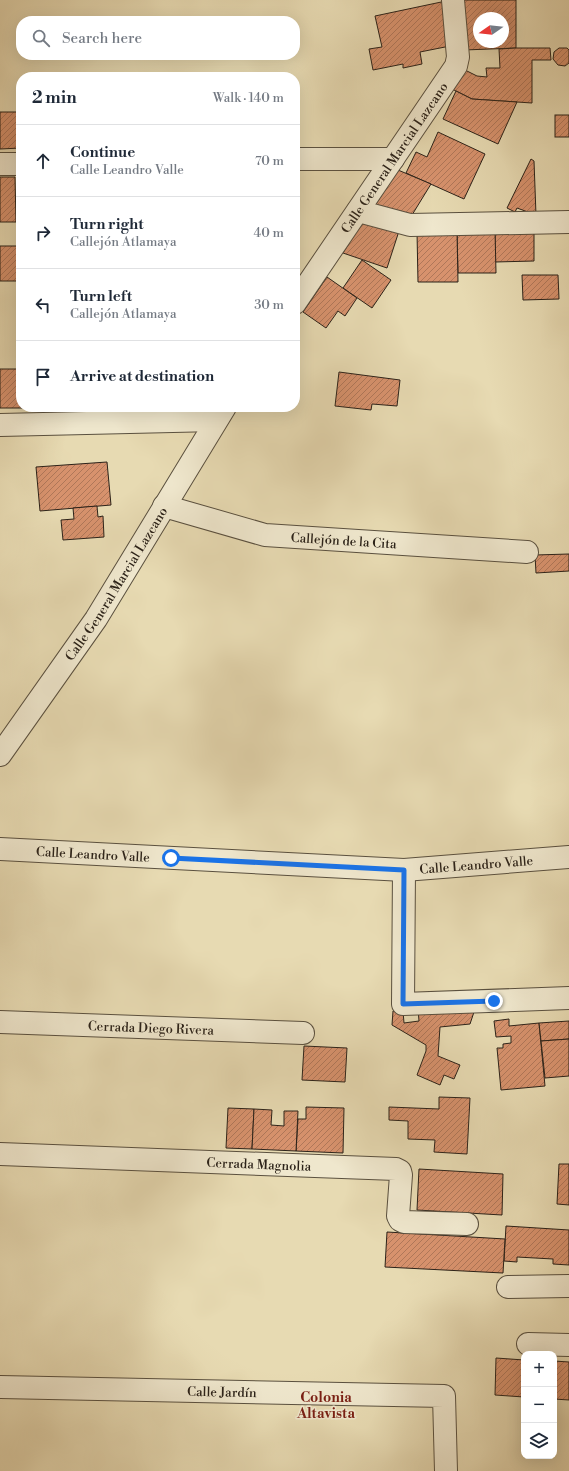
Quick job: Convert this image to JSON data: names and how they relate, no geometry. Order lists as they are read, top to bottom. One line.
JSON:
{"streets":{"street":["Calle General Marcial Lazcano","Callejón de la Cita","Calle Leandro Valle","Cerrada Diego Rivera","Cerrada Magnolia","Calle Jardín"]},"crossings":[["Calle General Marcial Lazcano","Callejón de la Cita"]],"districts":["Colonia Altavista"],"north":"left","page":{"search":"Search here","heading":["2 min","Walk · 140 m"],"list":[["Continue","Calle Leandro Valle","70 m"],["Turn right","Callejón Atlamaya","40 m"],["Turn left","Callejón Atlamaya","30 m"],"Arrive at destination"],"map_buttons":["+","−"]}}
